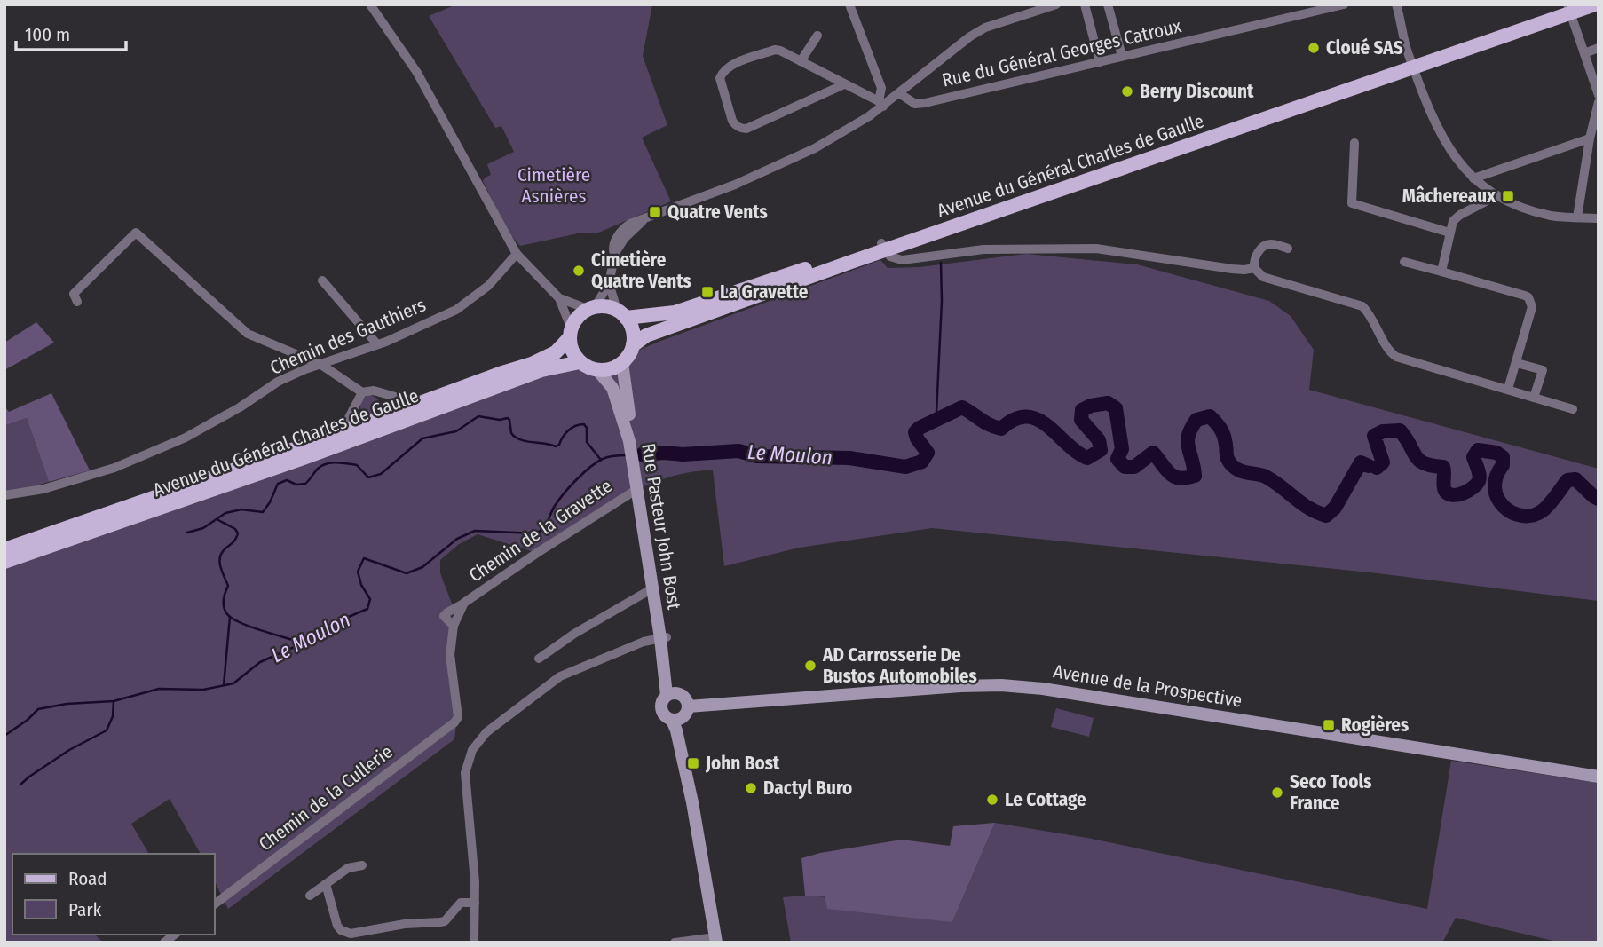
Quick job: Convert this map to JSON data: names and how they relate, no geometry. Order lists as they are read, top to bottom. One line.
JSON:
{"streets":{"main road":["Avenue du Général Charles de Gaulle","Rue Pasteur John Bost","Avenue de la Prospective"],"street":["Rue du Général Georges Catroux","Chemin des Gauthiers","Chemin de la Gravette","Chemin de la Cullerie"]},"crossings":[["Avenue du Général Charles de Gaulle","Rue Pasteur John Bost"],["Rue Pasteur John Bost","Chemin de la Gravette"],["Rue Pasteur John Bost","Avenue de la Prospective"],["Chemin de la Gravette","Chemin de la Cullerie"]],"water":["Le Moulon"],"parks":["Cimetière Asnières"],"places":{"other":["Cloué SAS","Berry Discount","Cimetière Quatre Vents","AD Carrosserie De Bustos Automobiles","Dactyl Buro","Seco Tools France","Le Cottage"],"transit":["Mâchereaux","Quatre Vents","La Gravette","Rogières","John Bost"]},"legend":["Road","Park"],"scale_bar":"100 m"}
